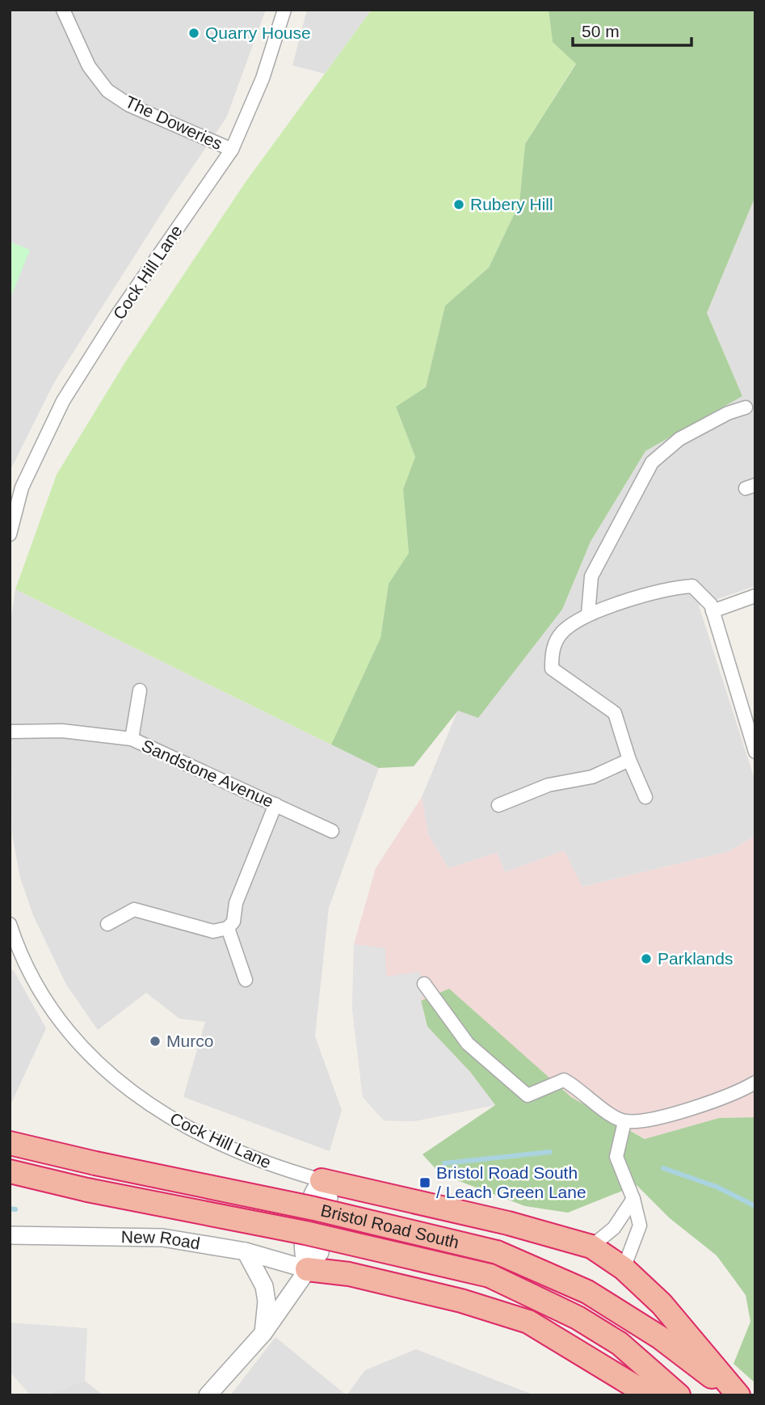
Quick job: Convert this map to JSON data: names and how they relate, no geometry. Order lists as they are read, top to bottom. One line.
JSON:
{"streets":{"highway":["Bristol Road South"],"street":["The Doweries","Cock Hill Lane","Sandstone Avenue","New Road"]},"crossings":[["The Doweries","Cock Hill Lane"]],"places":{"other":["Quarry House","Rubery Hill","Parklands","Murco"],"transit":["Bristol Road South / Leach Green Lane"]},"scale_bar":"50 m"}
